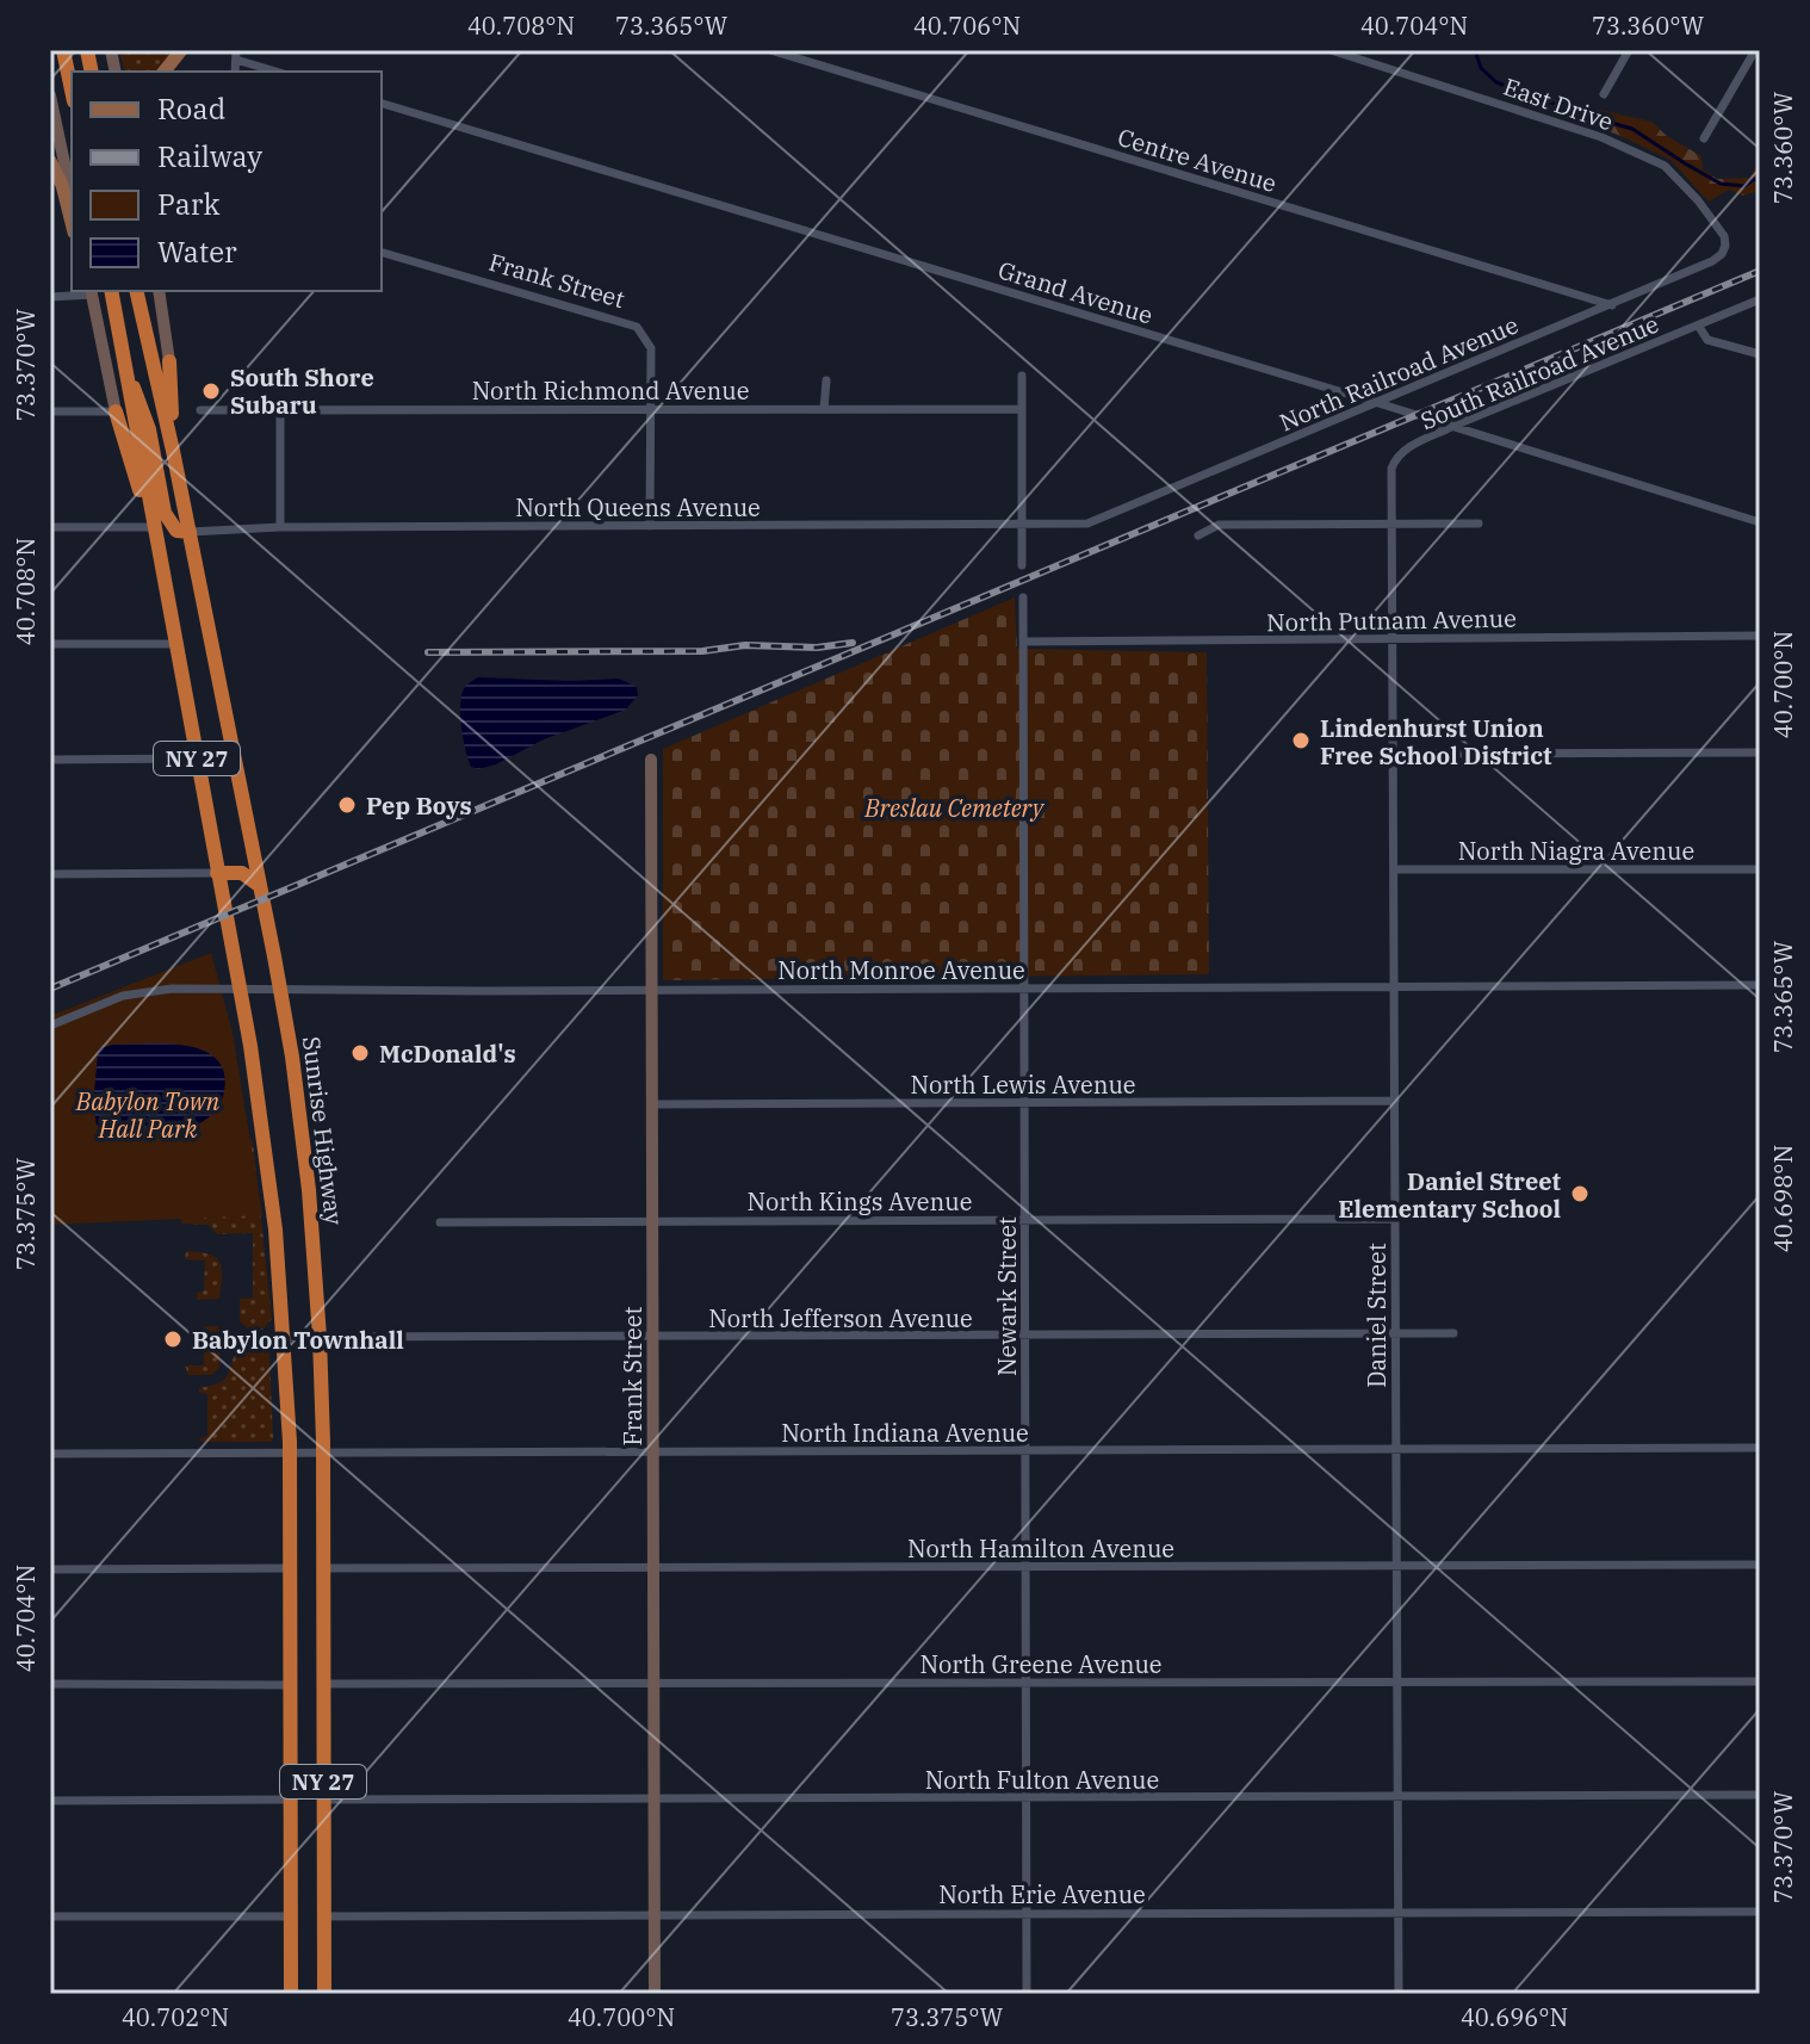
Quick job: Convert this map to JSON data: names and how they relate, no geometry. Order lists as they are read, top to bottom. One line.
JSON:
{"streets":{"highway":["NY 27","Sunrise Highway"],"street":["East Drive","Centre Avenue","Frank Street","Grand Avenue","South Railroad Avenue","North Railroad Avenue","North Richmond Avenue","North Queens Avenue","North Putnam Avenue","North Niagra Avenue","North Monroe Avenue","North Lewis Avenue","North Kings Avenue","Newark Street","Daniel Street","North Jefferson Avenue","North Indiana Avenue","North Hamilton Avenue","North Greene Avenue","North Fulton Avenue","North Erie Avenue"]},"crossings":[["East Drive","North Railroad Avenue"],["Centre Avenue","North Railroad Avenue"],["Frank Street","North Richmond Avenue"],["Frank Street","North Queens Avenue"],["Frank Street","North Monroe Avenue"],["Frank Street","North Lewis Avenue"],["Frank Street","North Kings Avenue"],["Frank Street","North Jefferson Avenue"],["Frank Street","North Indiana Avenue"],["Frank Street","North Hamilton Avenue"],["Frank Street","North Greene Avenue"],["Frank Street","North Fulton Avenue"],["Frank Street","North Erie Avenue"],["Grand Avenue","South Railroad Avenue"],["Grand Avenue","North Railroad Avenue"],["South Railroad Avenue","Daniel Street"],["North Railroad Avenue","North Queens Avenue"],["North Queens Avenue","Sunrise Highway"],["North Putnam Avenue","Newark Street"],["North Putnam Avenue","Daniel Street"],["NY 27","North Monroe Avenue"],["NY 27","North Jefferson Avenue"],["NY 27","North Indiana Avenue"],["North Niagra Avenue","Daniel Street"],["North Monroe Avenue","Sunrise Highway"],["North Monroe Avenue","Newark Street"],["North Monroe Avenue","Daniel Street"],["North Lewis Avenue","Newark Street"],["North Lewis Avenue","Daniel Street"],["Sunrise Highway","North Jefferson Avenue"],["Sunrise Highway","North Indiana Avenue"],["Sunrise Highway","North Hamilton Avenue"],["Sunrise Highway","North Greene Avenue"],["Sunrise Highway","North Fulton Avenue"],["Sunrise Highway","North Erie Avenue"],["North Kings Avenue","Newark Street"],["North Kings Avenue","Daniel Street"],["Newark Street","North Jefferson Avenue"],["Newark Street","North Indiana Avenue"],["Newark Street","North Hamilton Avenue"],["Newark Street","North Greene Avenue"],["Newark Street","North Fulton Avenue"],["Newark Street","North Erie Avenue"],["Daniel Street","North Jefferson Avenue"],["Daniel Street","North Indiana Avenue"],["Daniel Street","North Hamilton Avenue"],["Daniel Street","North Greene Avenue"],["Daniel Street","North Fulton Avenue"],["Daniel Street","North Erie Avenue"]],"parks":["Breslau Cemetery","Babylon Town Hall Park"],"places":["South Shore Subaru","Lindenhurst Union Free School District","Pep Boys","McDonald's","Daniel Street Elementary School","Babylon Townhall"],"legend":["Road","Railway","Park","Water"],"coordinates":["40.708°N","73.365°W","40.706°N","40.704°N","73.360°W","73.370°W","40.700°N","40.698°N","73.375°W","40.702°N","40.696°N"]}
